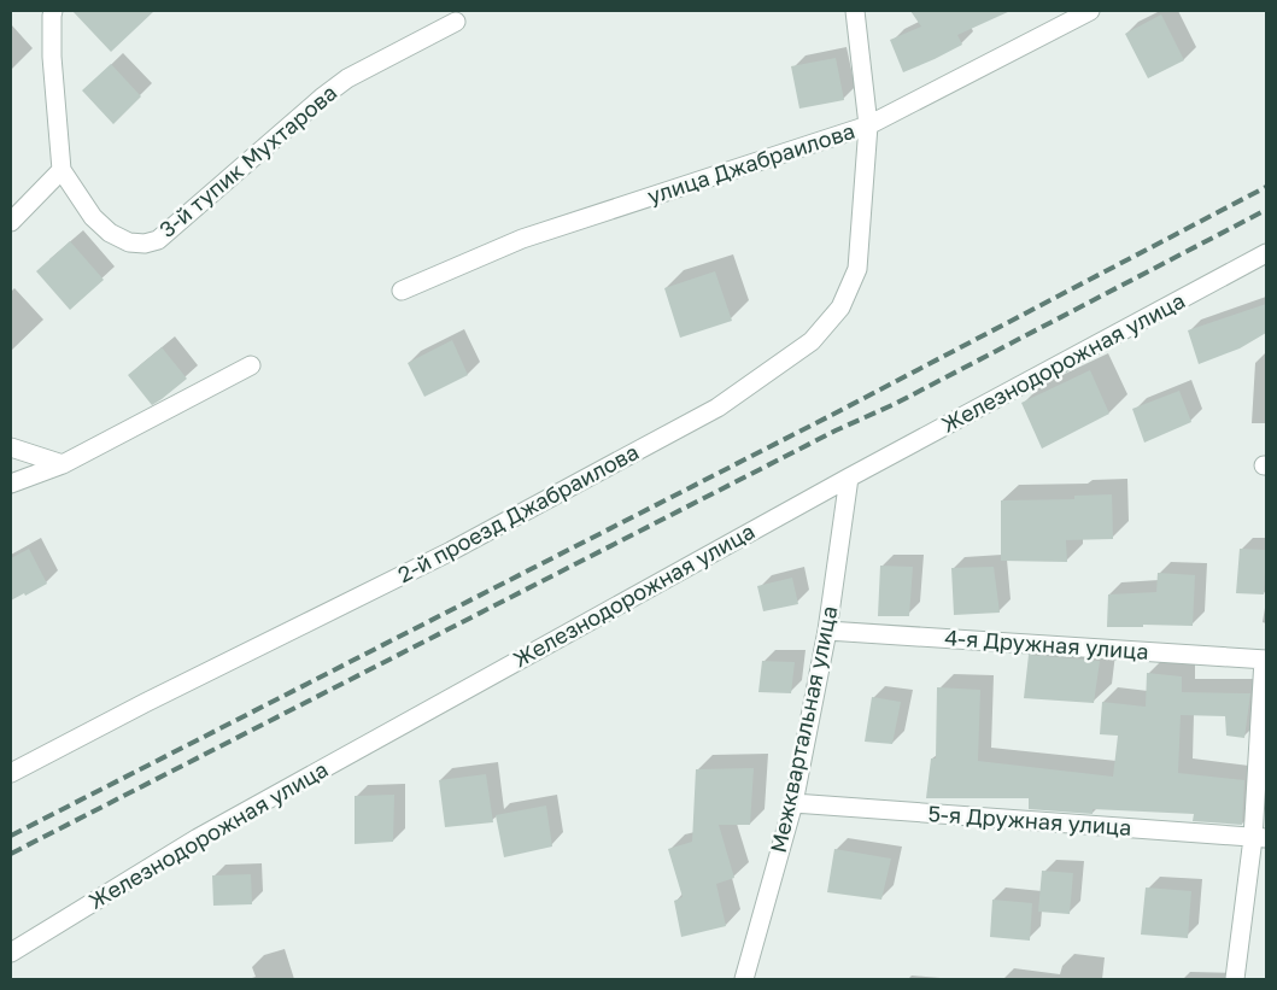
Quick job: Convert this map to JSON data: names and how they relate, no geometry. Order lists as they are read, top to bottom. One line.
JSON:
{"streets":{"street":["3-й тупик Мухтарова","улица Джабраилова","Железнодорожная улица","2-й проезд Джабраилова","4-я Дружная улица","Межквартальная улица","5-я Дружная улица"]},"crossings":[["улица Джабраилова","2-й проезд Джабраилова"],["Железнодорожная улица","Межквартальная улица"],["4-я Дружная улица","Межквартальная улица"],["Межквартальная улица","5-я Дружная улица"]]}
